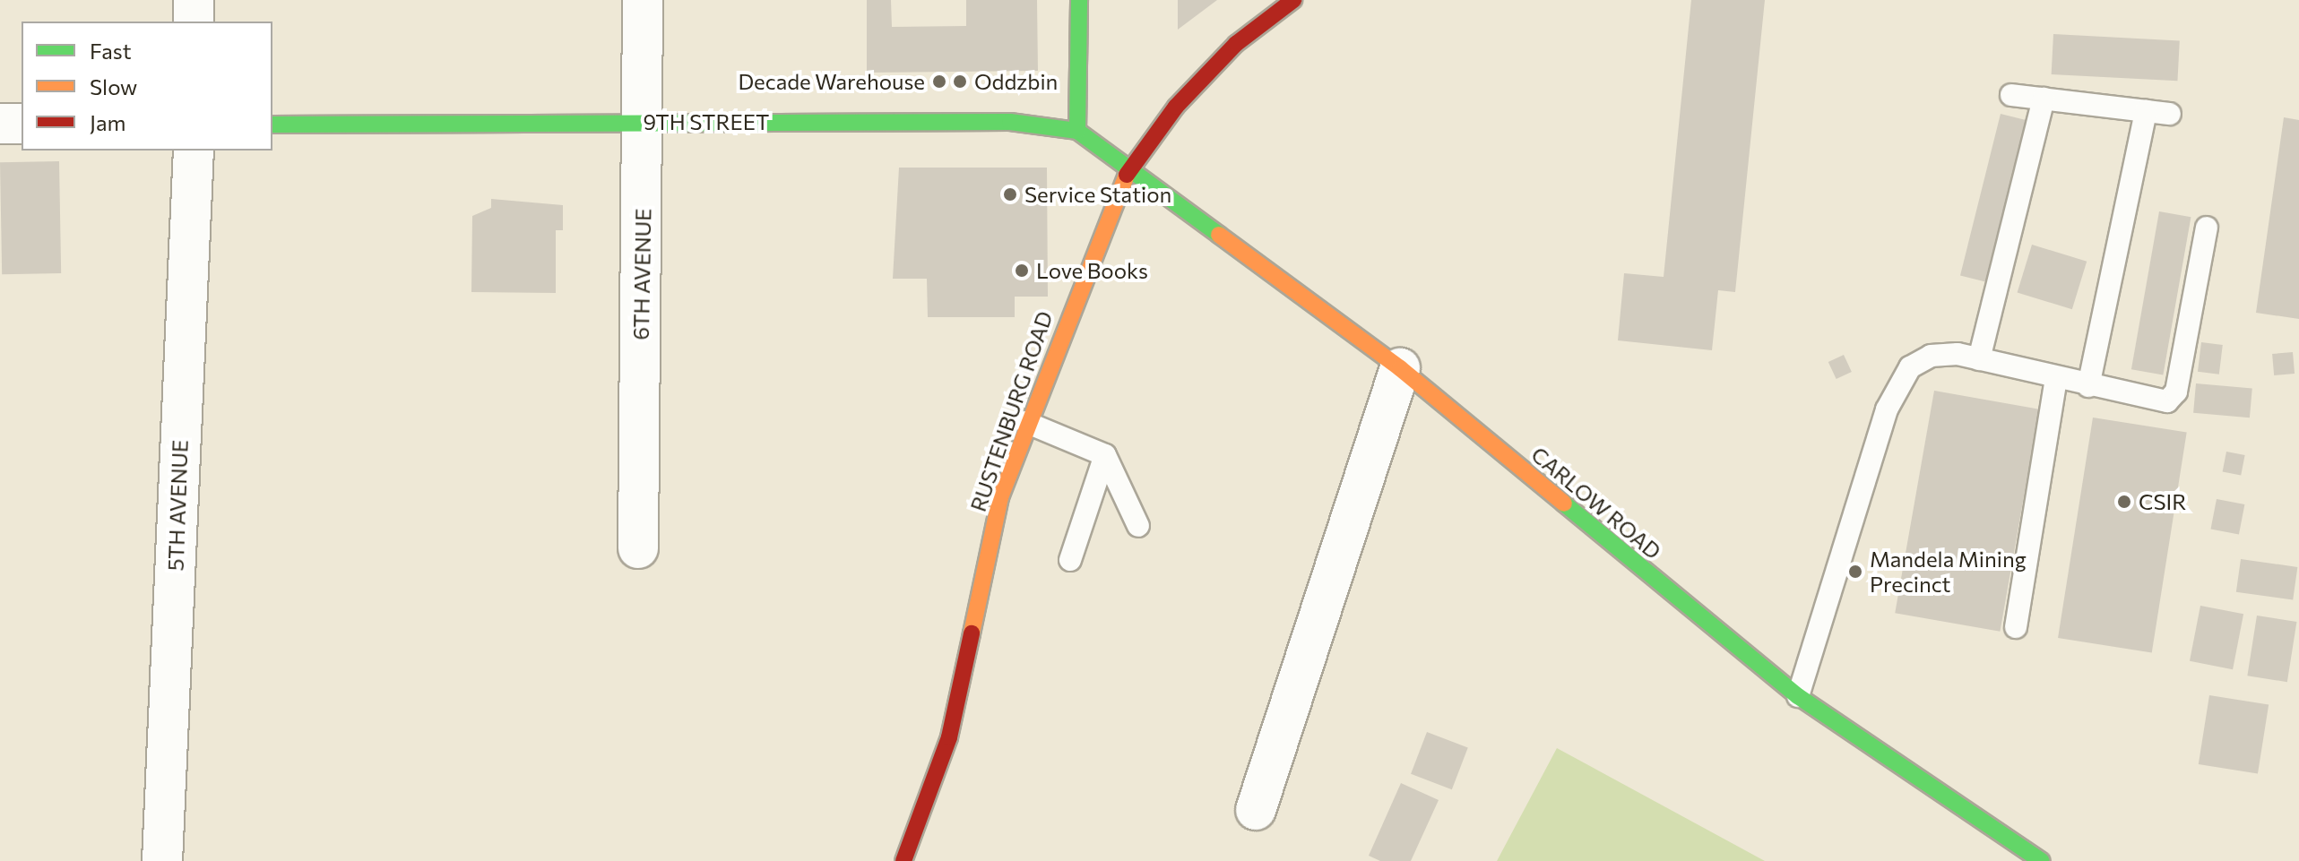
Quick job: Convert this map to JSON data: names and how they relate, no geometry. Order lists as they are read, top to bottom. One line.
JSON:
{"streets":{"street":["9TH STREET","6TH AVENUE","RUSTENBURG ROAD","CARLOW ROAD","5TH AVENUE"]},"crossings":[["9TH STREET","6TH AVENUE"],["9TH STREET","RUSTENBURG ROAD"],["9TH STREET","CARLOW ROAD"],["RUSTENBURG ROAD","CARLOW ROAD"]],"places":["Decade Warehouse","Oddzbin","Service Station","Love Books","CSIR","Mandela Mining Precinct"],"legend":["Fast","Slow","Jam"]}
